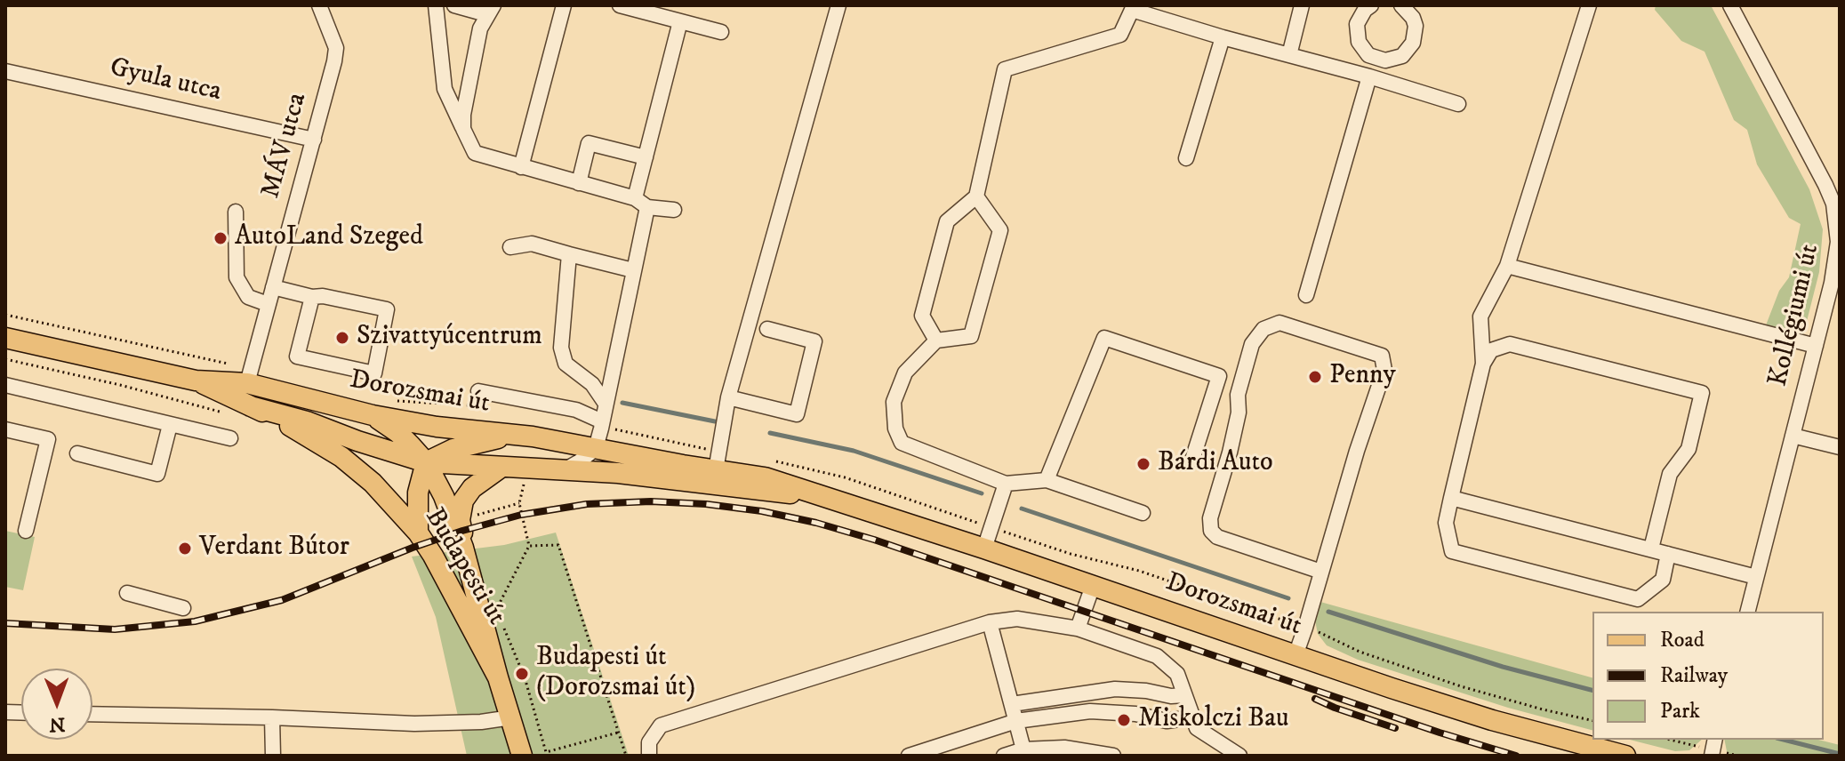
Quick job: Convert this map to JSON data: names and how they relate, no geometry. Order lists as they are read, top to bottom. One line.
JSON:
{"streets":{"main road":["Dorozsmai út","Budapesti út"],"street":["Gyula utca","MÁV utca","Kollégiumi út"]},"crossings":[["Gyula utca","MÁV utca"],["MÁV utca","Dorozsmai út"],["Dorozsmai út","Budapesti út"]],"places":["AutoLand Szeged","Szivattyúcentrum","Penny","Bárdi Auto","Verdant Bútor","Budapesti út (Dorozsmai út)","Miskolczi Bau"],"legend":["Road","Railway","Park"],"north":"bottom"}
